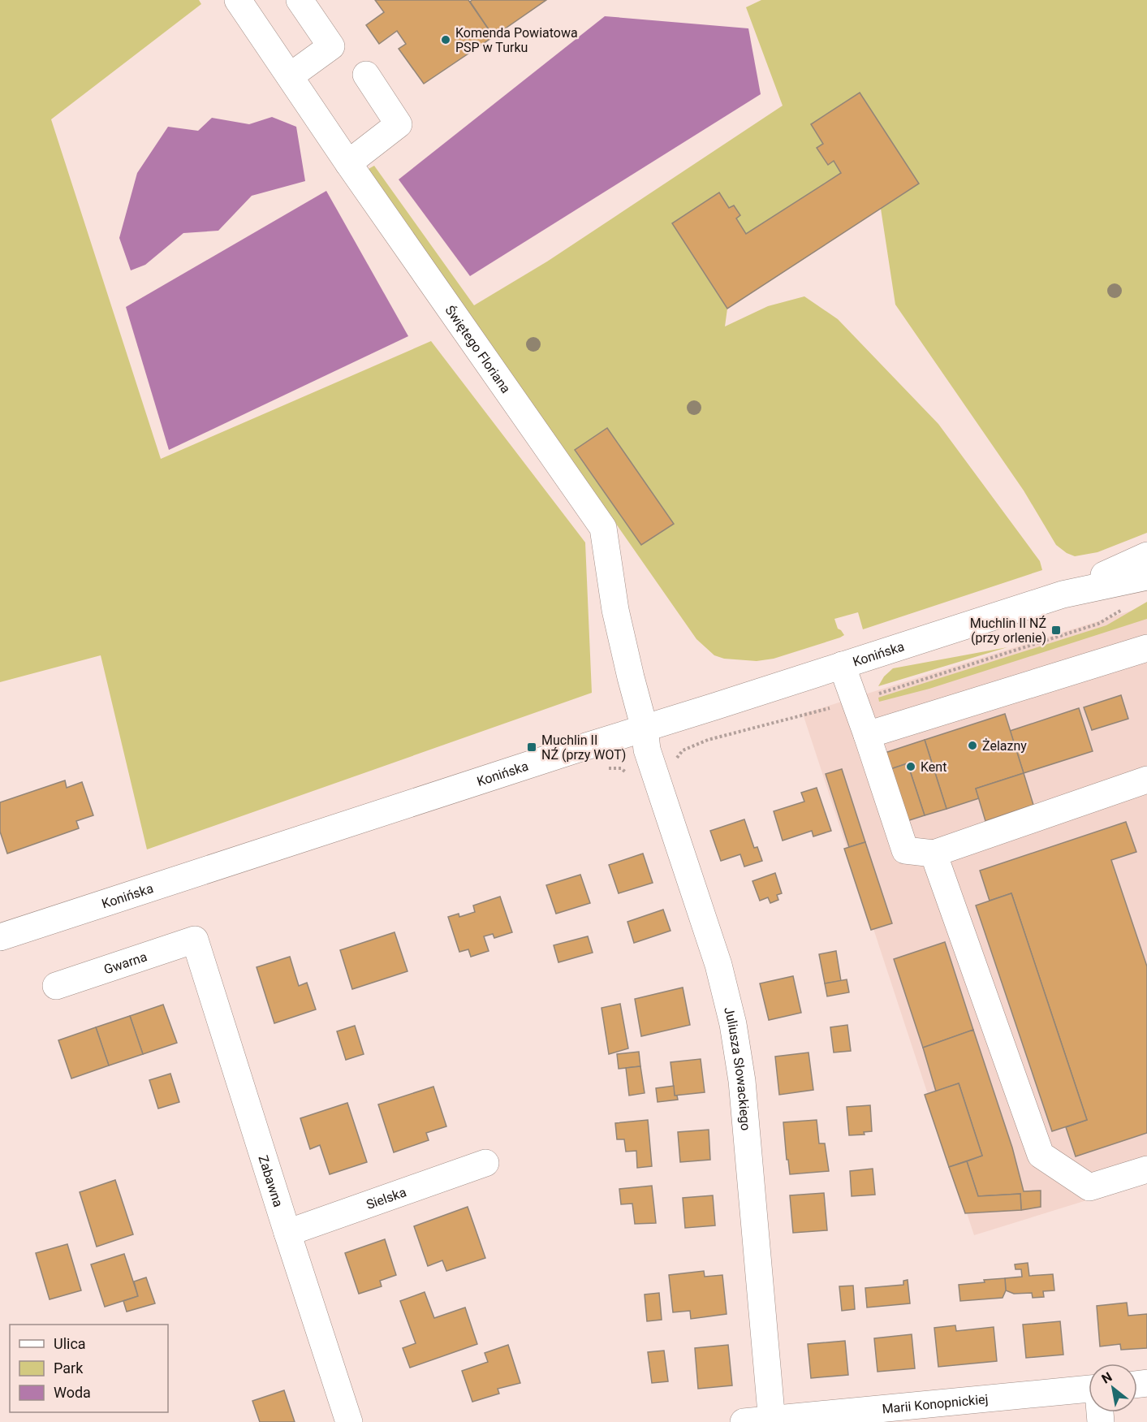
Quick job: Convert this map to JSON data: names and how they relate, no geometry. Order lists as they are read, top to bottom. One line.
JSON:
{"streets":{"street":["Świętego Floriana","Konińska","Gwarna","Juliusza Słowackiego","Zabawna","Sielska","Marii Konopnickiej"]},"crossings":[["Świętego Floriana","Konińska"],["Świętego Floriana","Juliusza Słowackiego"],["Konińska","Juliusza Słowackiego"],["Gwarna","Zabawna"],["Juliusza Słowackiego","Marii Konopnickiej"],["Zabawna","Sielska"]],"places":{"other":["Komenda Powiatowa PSP w Turku","Żelazny","Kent"],"transit":["Muchlin II NŹ (przy orlenie)","Muchlin II NŹ (przy WOT)"]},"legend":["Ulica","Park","Woda"],"north":"top left"}
